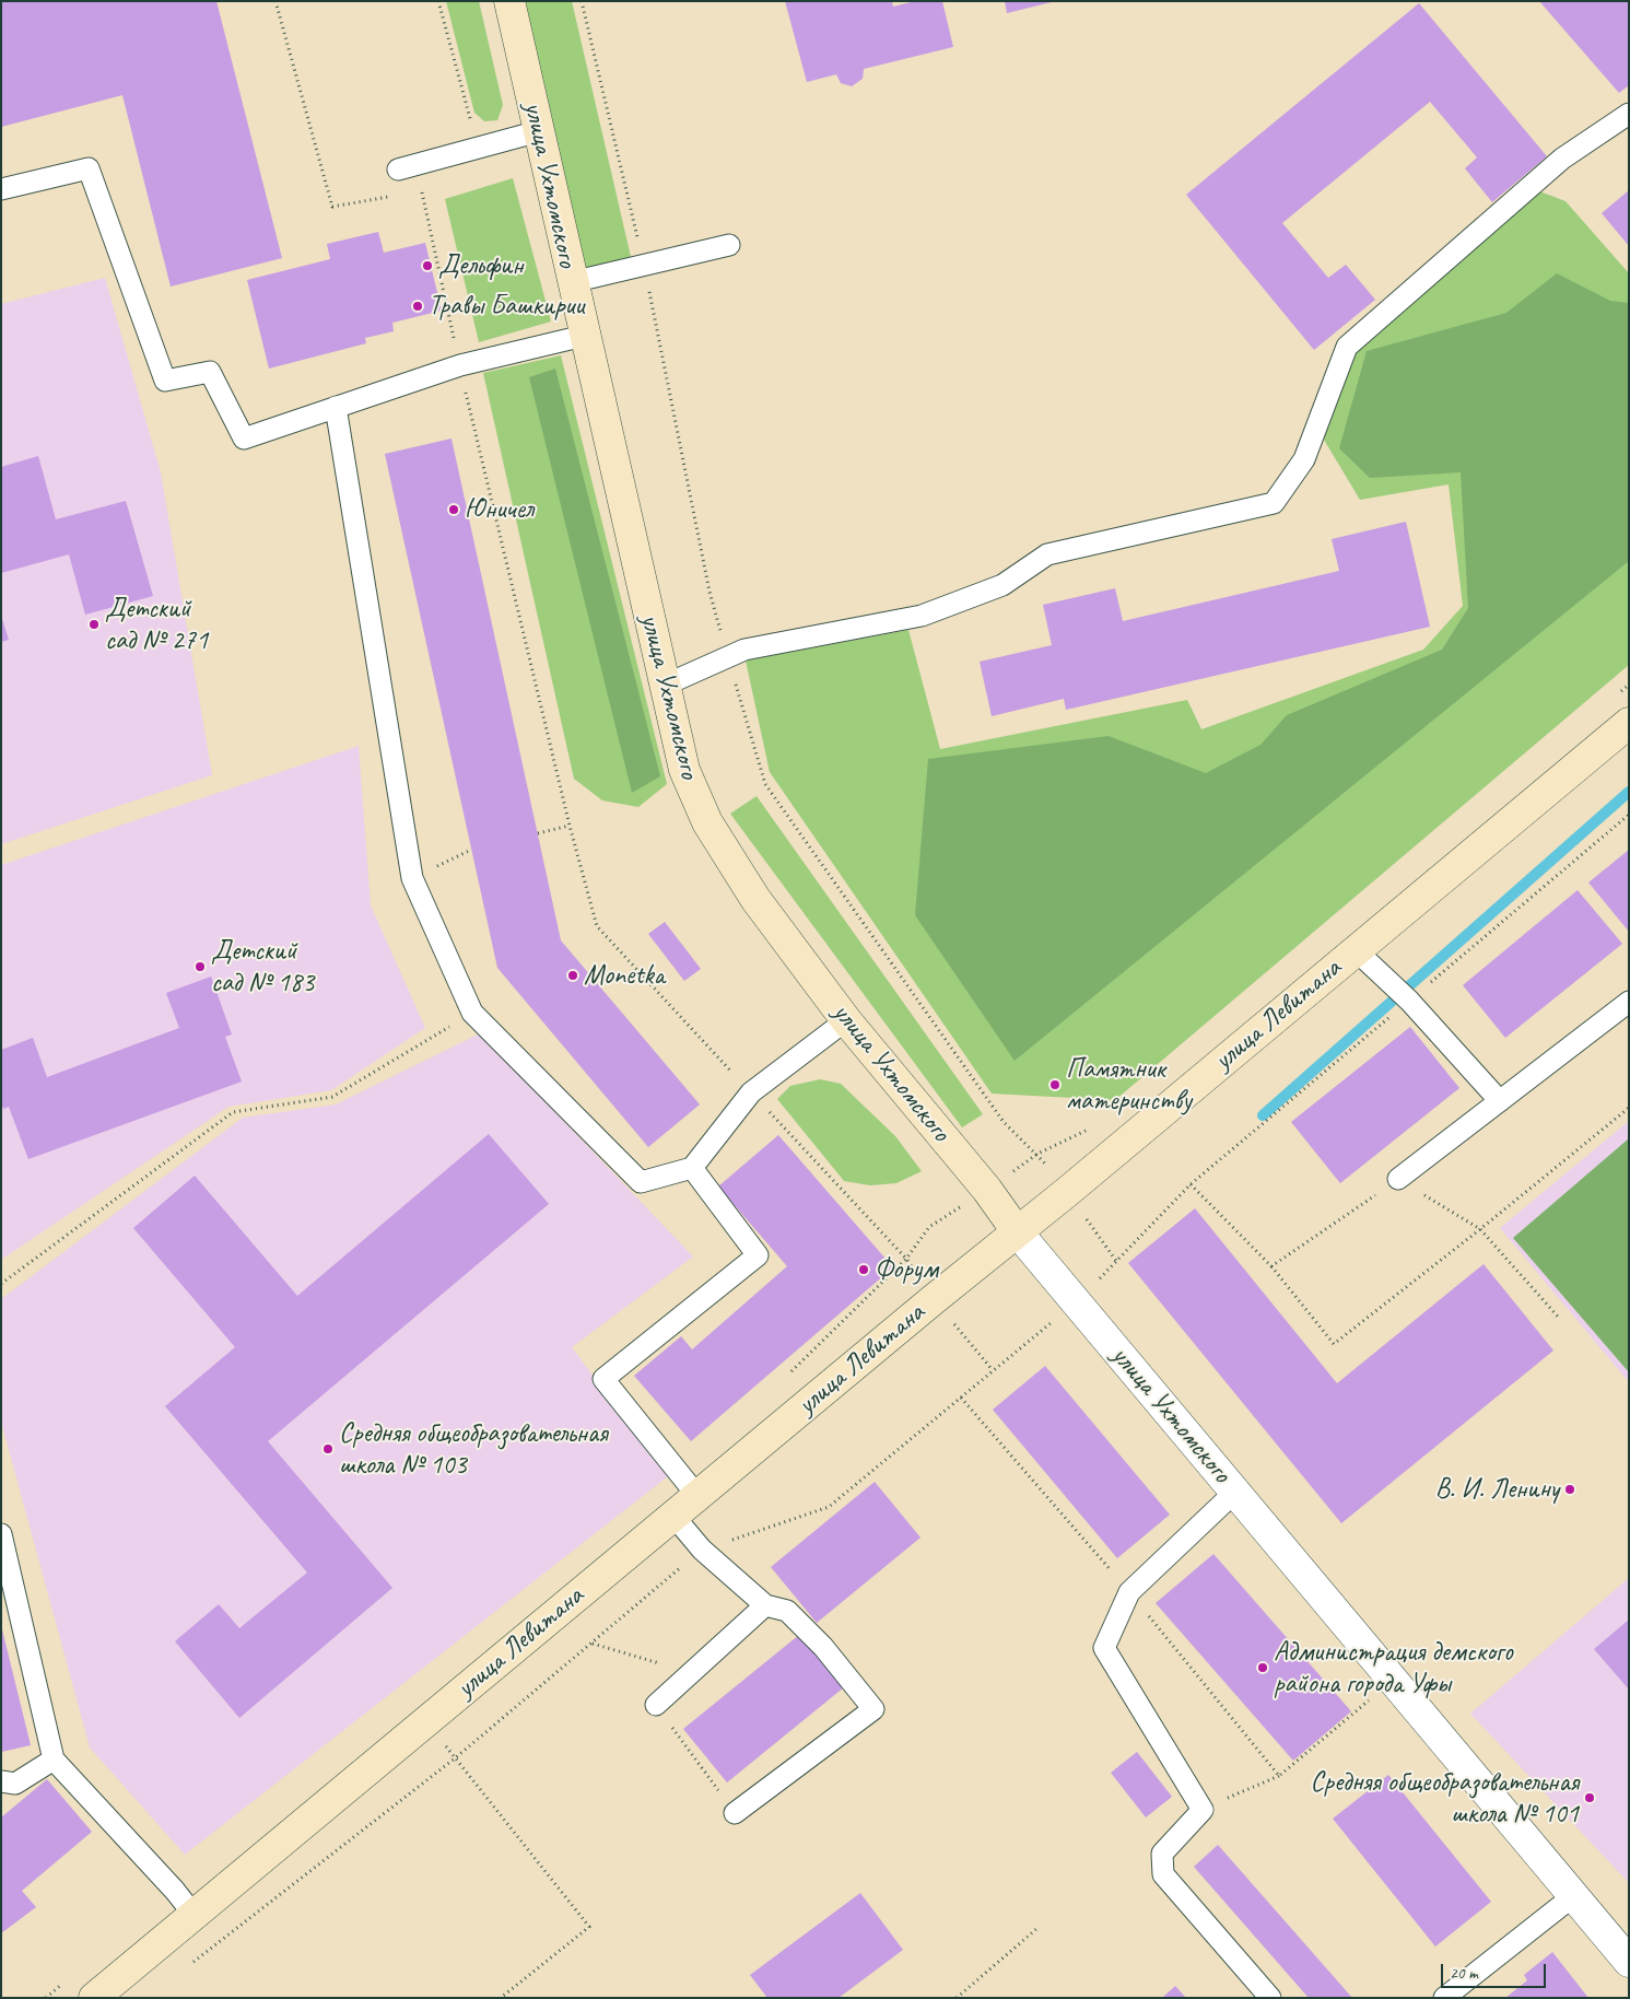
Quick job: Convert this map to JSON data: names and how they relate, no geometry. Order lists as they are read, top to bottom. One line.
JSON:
{"streets":{"street":["улица Ухтомского","улица Левитана"]},"crossings":[["улица Ухтомского","улица Левитана"]],"places":["Дельфин","Травы Башкирии","Юничел","Детский сад № 271","Детский сад № 183","Monetka","Памятник материнству","Форум","Средняя общеобразовательная школа № 103","В. И. Ленину","Администрация демского района города Уфы","Средняя общеобразовательная школа № 101"],"scale_bar":"20 m"}
